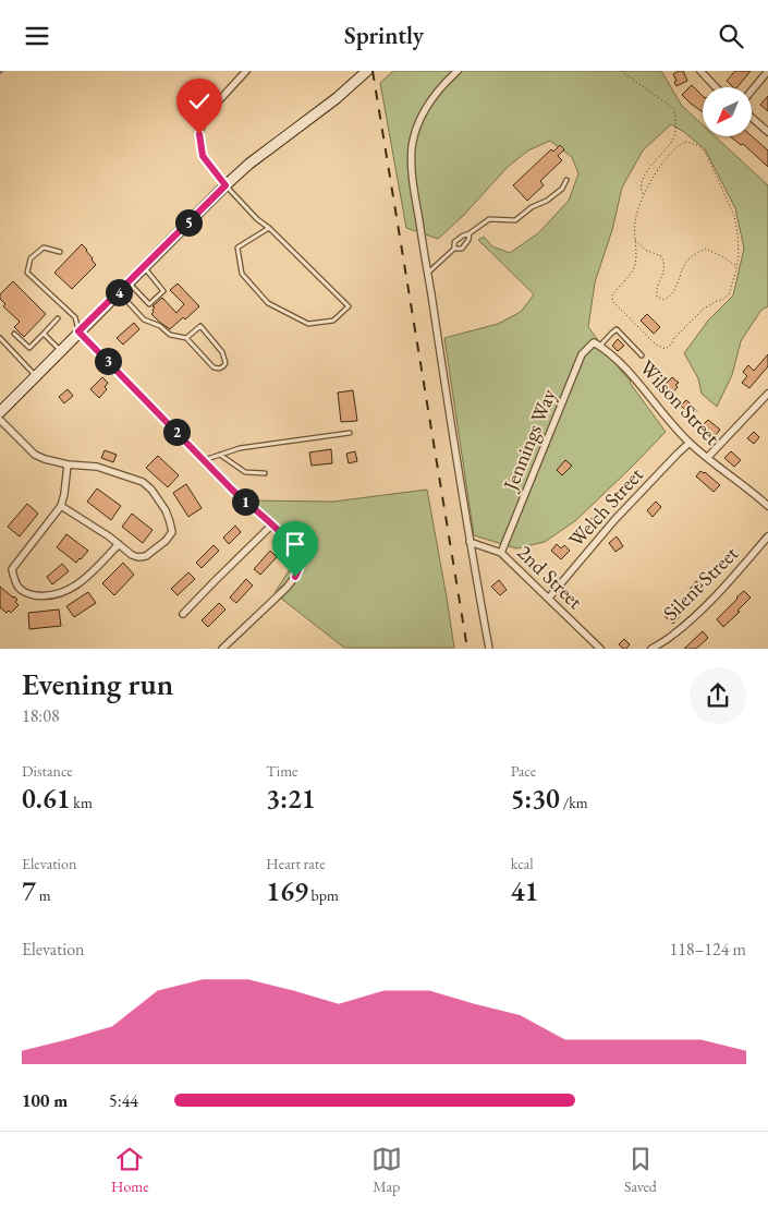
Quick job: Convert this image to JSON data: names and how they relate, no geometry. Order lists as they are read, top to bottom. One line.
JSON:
{"streets":{"street":["Wilson Street","Jennings Way","Welch Street","2nd Street","Silent Street"]},"crossings":[["Wilson Street","Jennings Way"],["Wilson Street","Welch Street"],["Jennings Way","2nd Street"],["Welch Street","2nd Street"]],"north":"bottom left","page":{"header":"Sprintly","pins":["5","4","3","2","1"],"heading":["Evening run","18:08"],"stats":[["Distance","0.61 km"],["Time","3:21"],["Pace","5:30 /km"],["Elevation","7 m"],["Heart rate","169 bpm"],["kcal","41"]],"chart":["Elevation","118–124 m"],"list":[{"name":"100 m","note":"5:44"}],"tabs":["Home","Map","Saved"]}}
